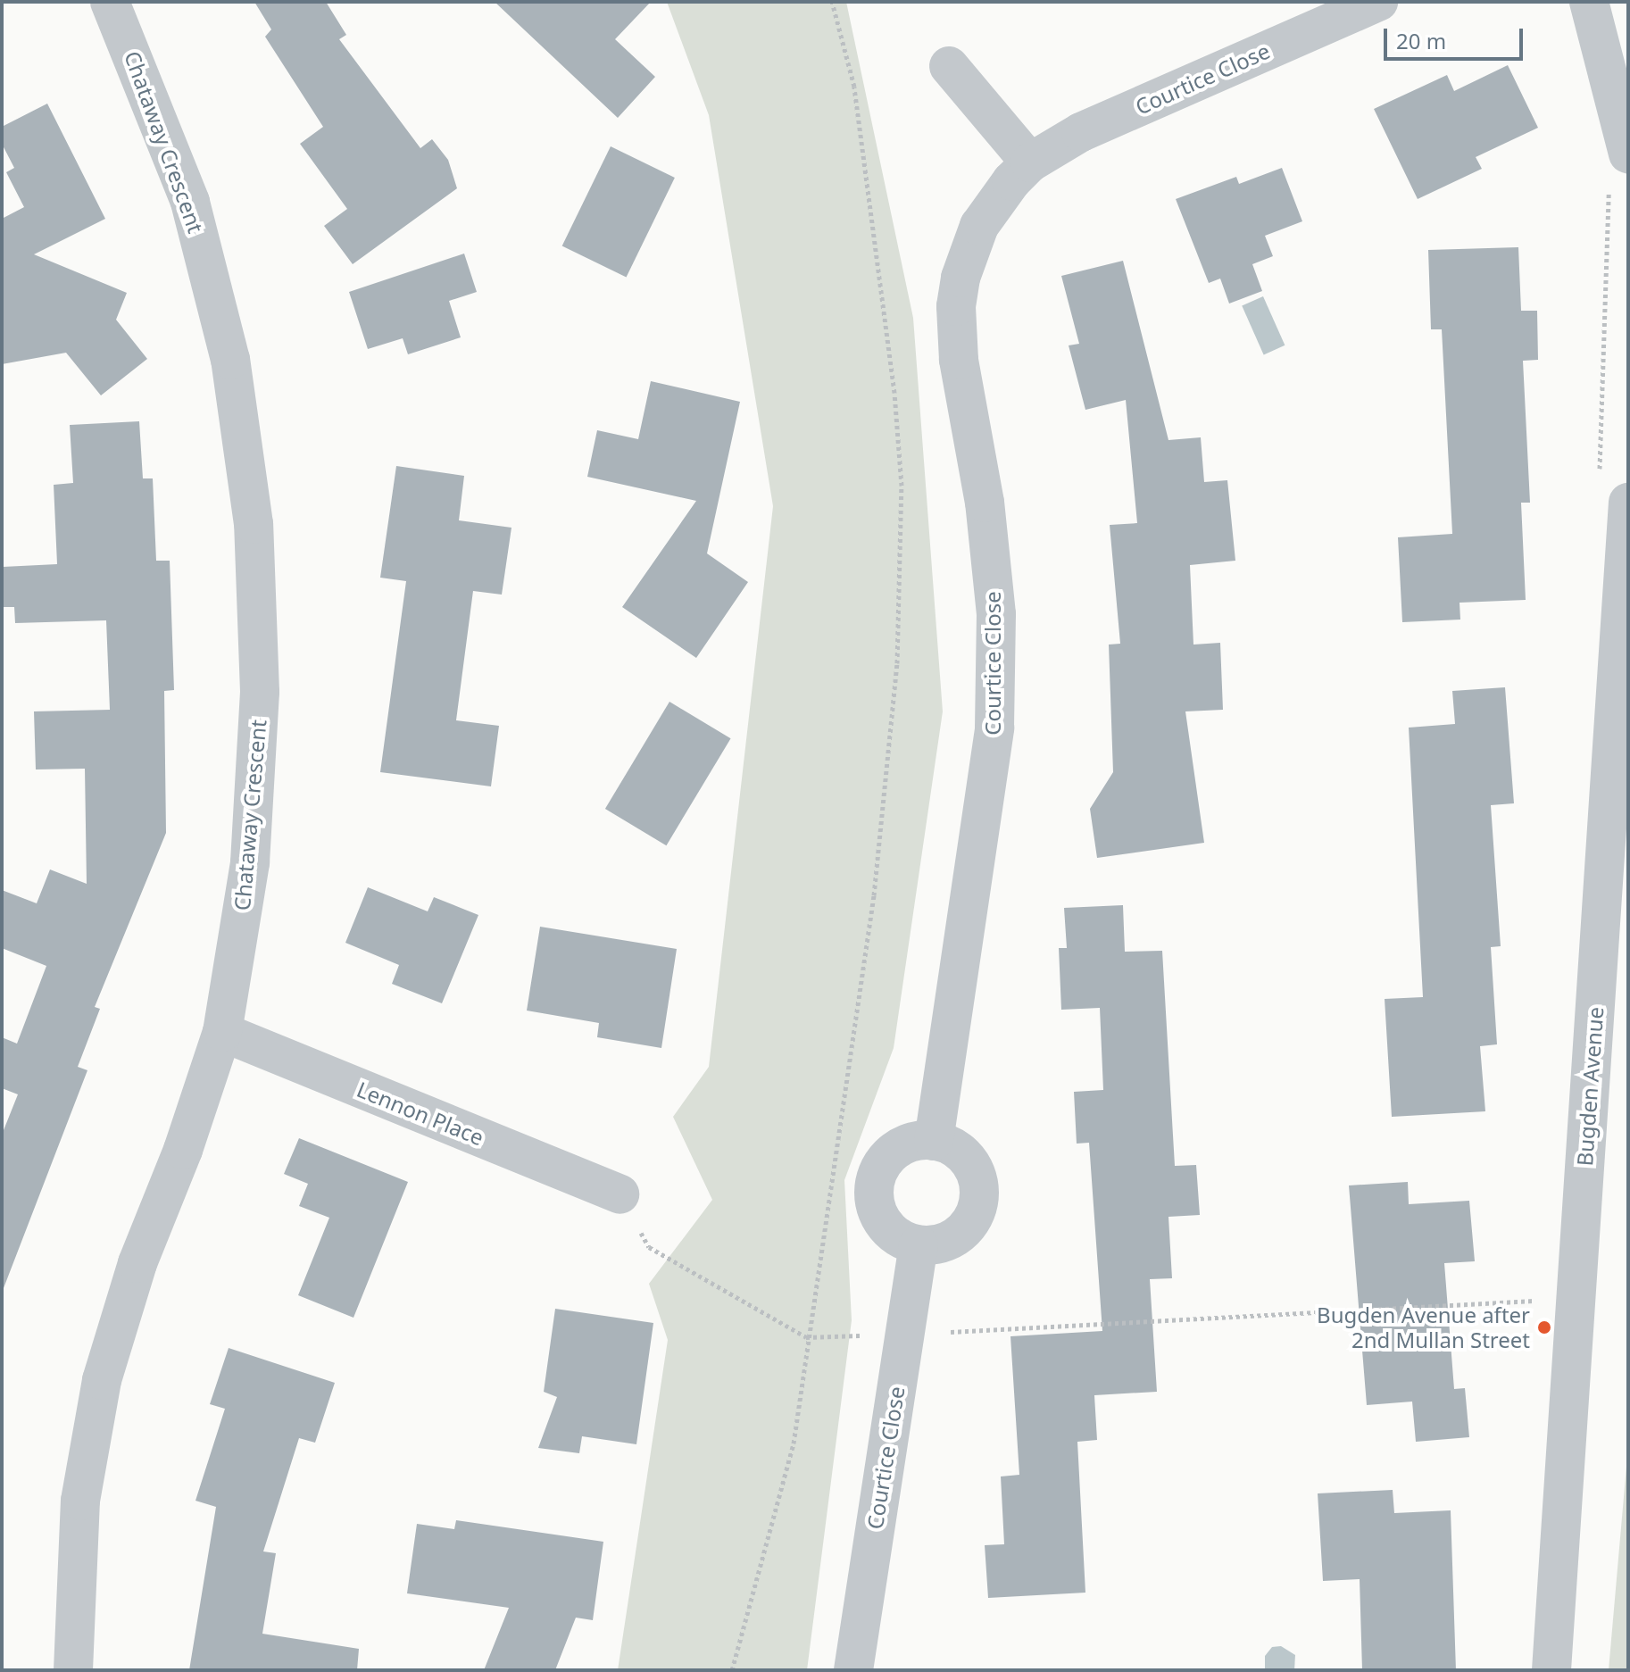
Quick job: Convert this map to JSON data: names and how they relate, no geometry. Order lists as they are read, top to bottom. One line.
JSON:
{"streets":{"street":["Courtice Close","Chataway Crescent","Bugden Avenue","Lennon Place"]},"crossings":[["Chataway Crescent","Lennon Place"]],"places":["Bugden Avenue after 2nd Mullan Street"],"scale_bar":"20 m"}
